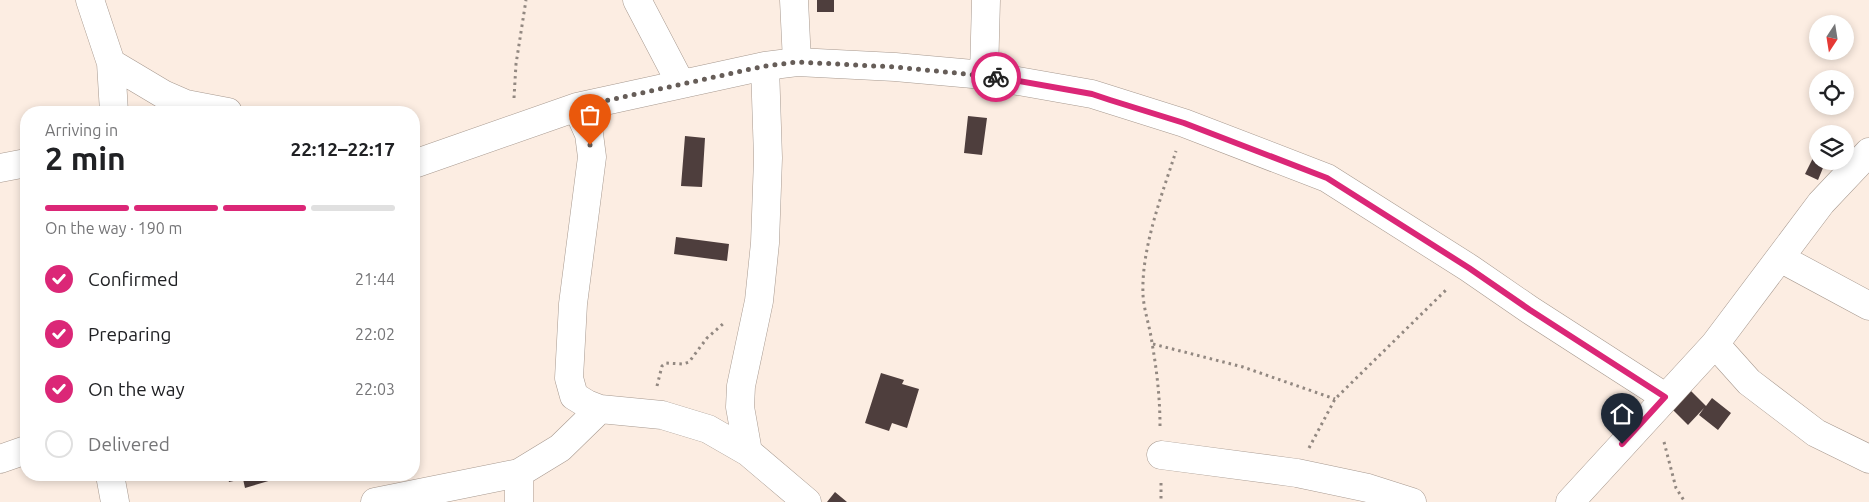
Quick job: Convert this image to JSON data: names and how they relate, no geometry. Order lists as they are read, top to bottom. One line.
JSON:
{"north":"bottom","page":{"heading":["2 min","Arriving in","22:12–22:17"],"bar":"On the way · 190 m","list":[["Confirmed","21:44"],["Preparing","22:02"],["On the way","22:03"],"Delivered"]}}
